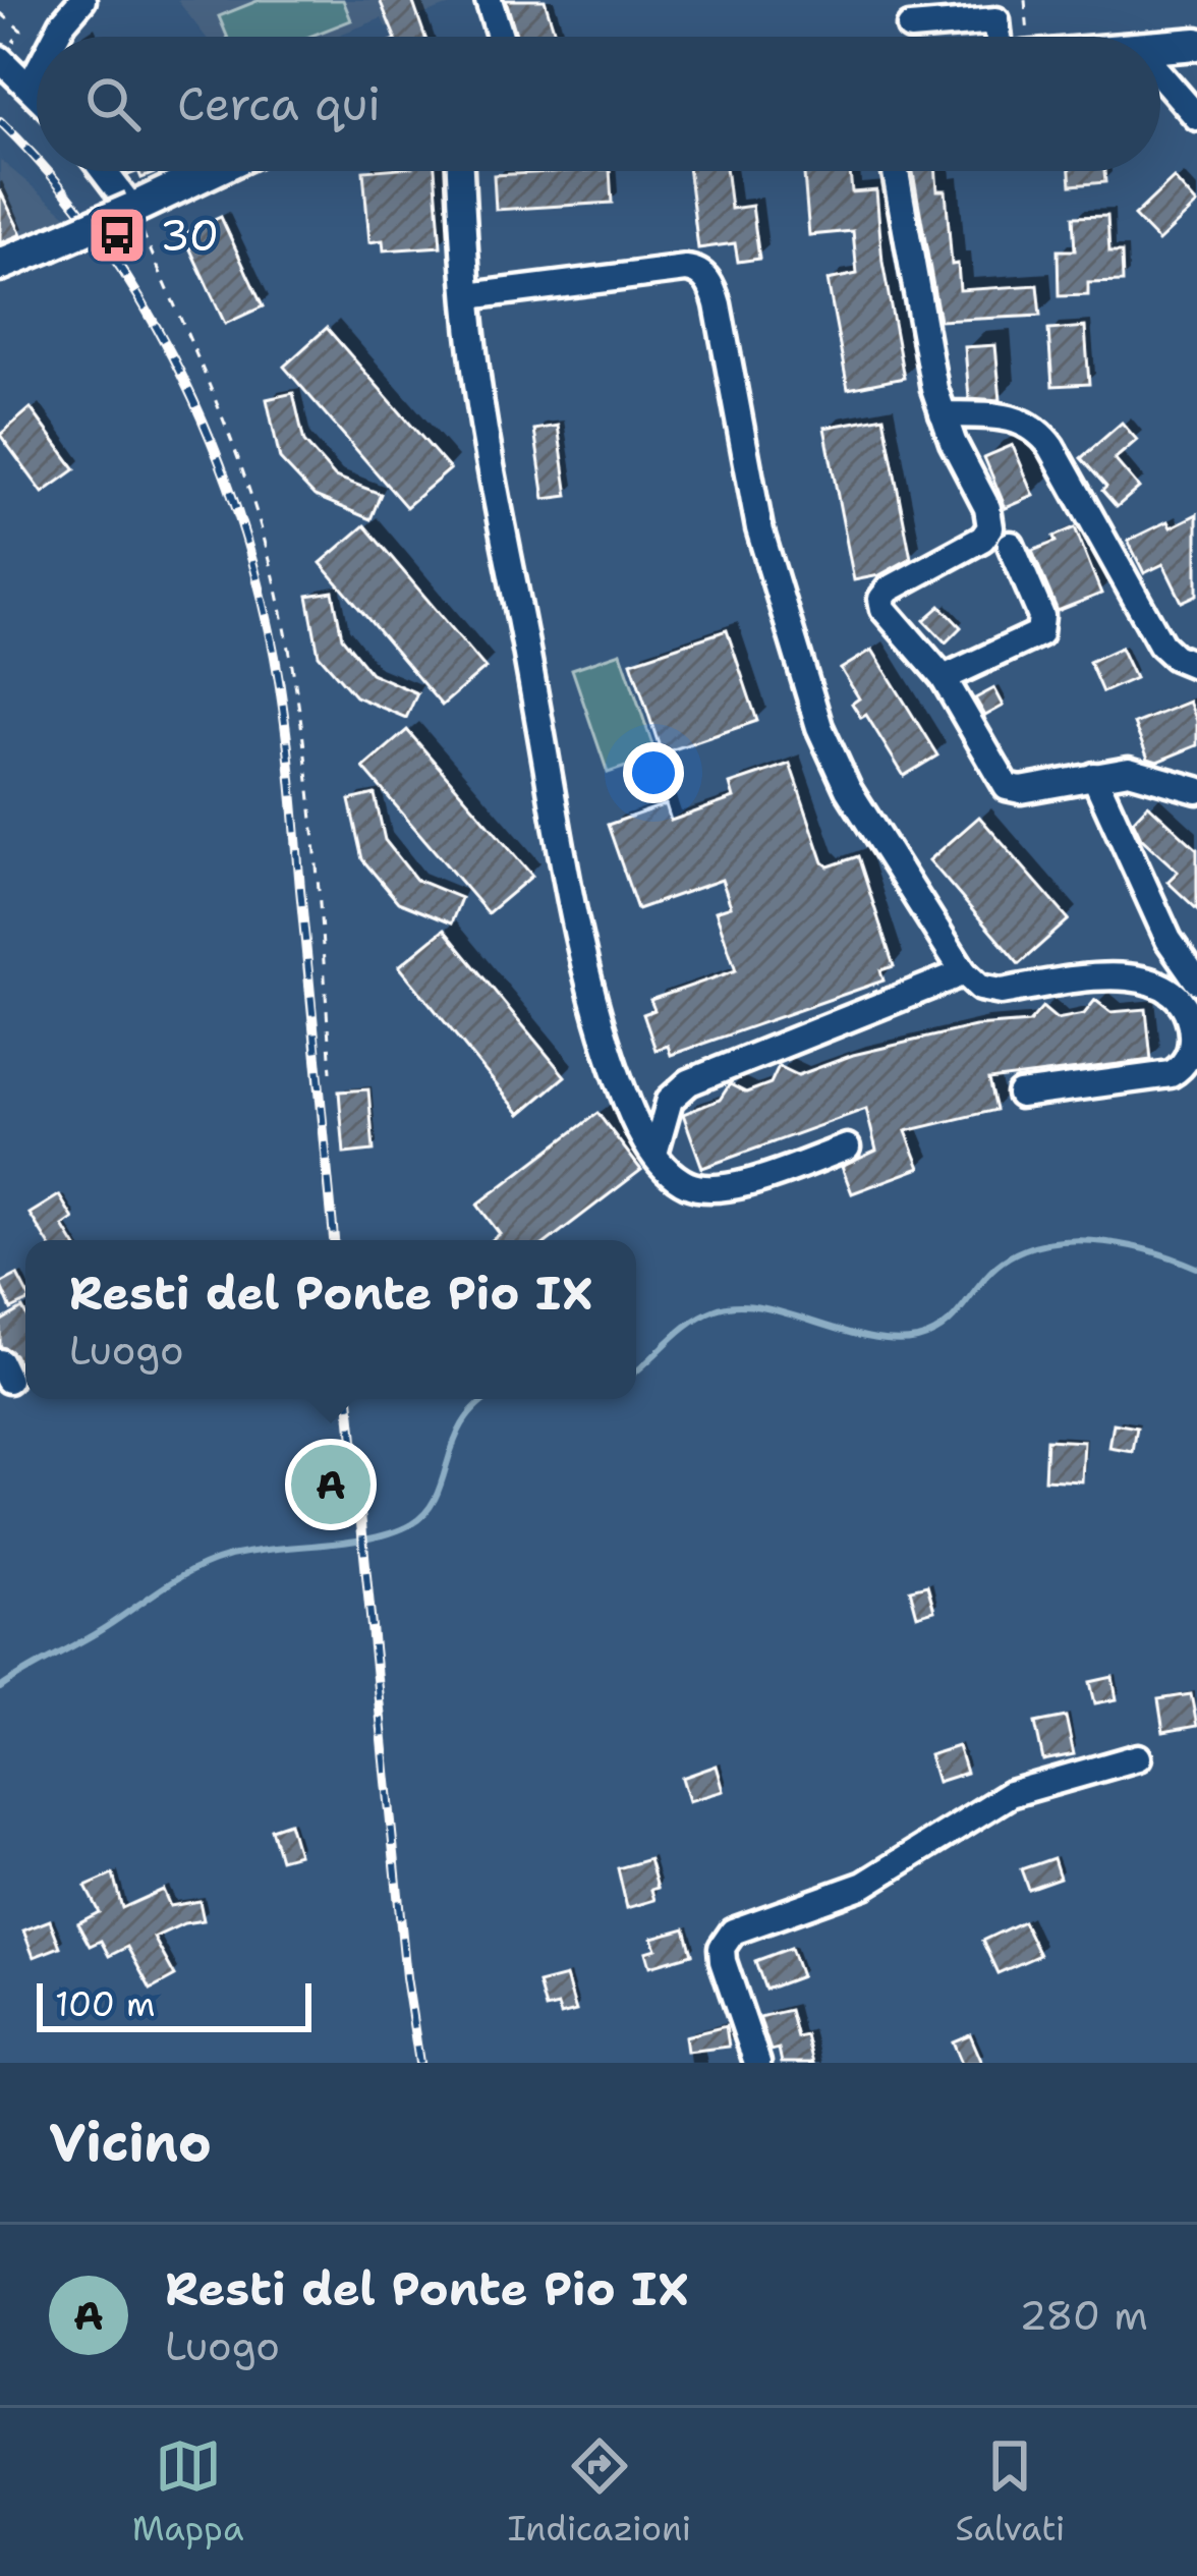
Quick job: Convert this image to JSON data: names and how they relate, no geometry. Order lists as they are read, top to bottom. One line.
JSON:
{"places":{"bus stop":["30"]},"scale_bar":"100 m","page":{"search":"Cerca qui","popup":["Resti del Ponte Pio IX","Luogo"],"pins":"A","scale":"100 m","heading":"Vicino","list":[{"mark":"A","name":"Resti del Ponte Pio IX","note":"Luogo","value":"280 m"}],"nav":["Mappa","Indicazioni","Salvati"]}}
